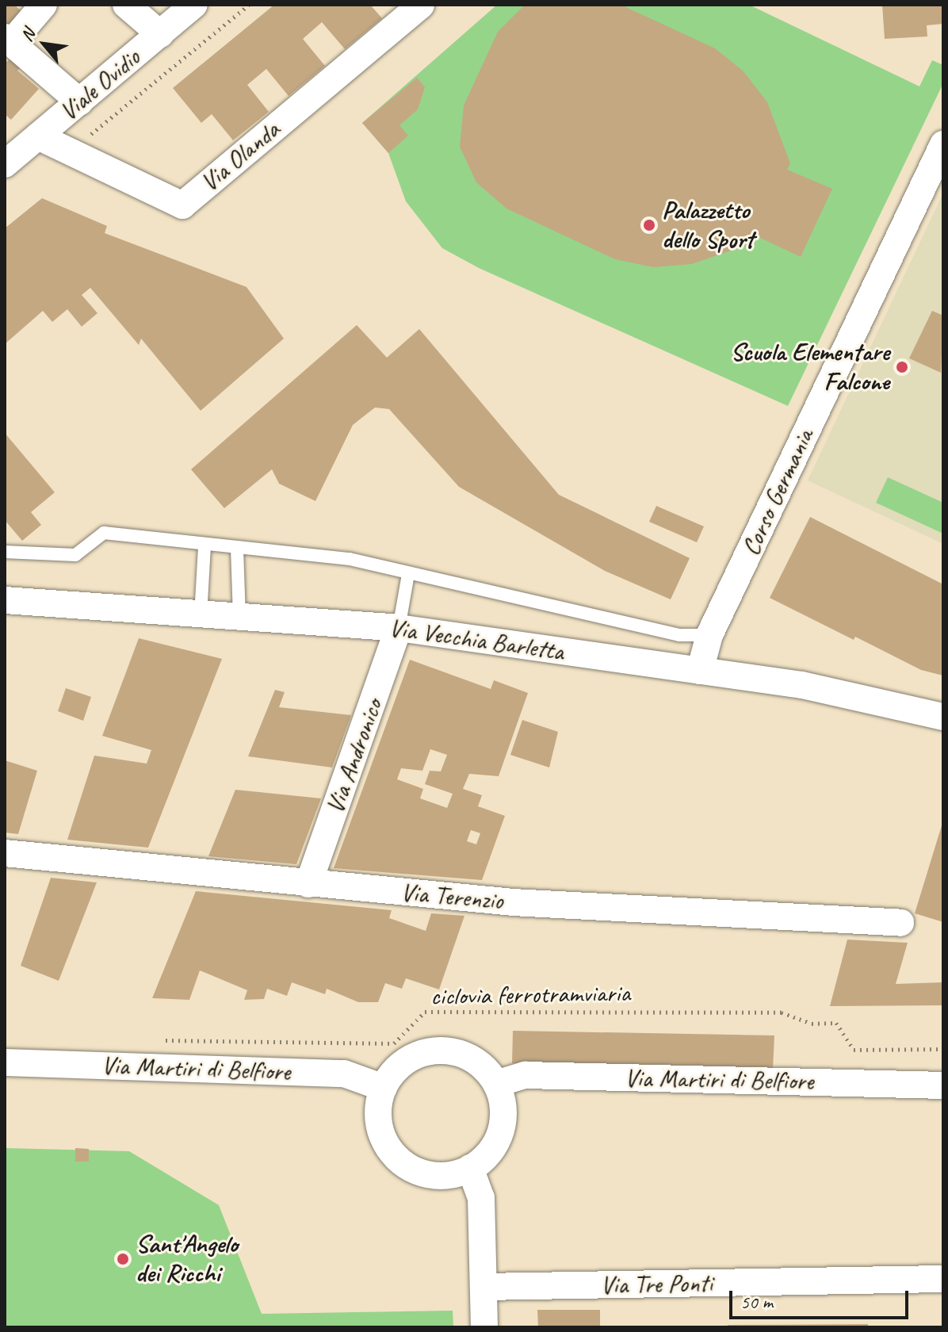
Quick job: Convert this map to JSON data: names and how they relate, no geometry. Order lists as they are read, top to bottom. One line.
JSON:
{"streets":{"street":["Viale Ovidio","Via Olanda","Corso Germania","Via Vecchia Barletta","Via Andronico","Via Terenzio","Via Martiri di Belfiore","Via Tre Ponti"],"path":["ciclovia ferrotramviaria"]},"crossings":[["Viale Ovidio","Via Olanda"],["Corso Germania","Via Vecchia Barletta"],["Via Vecchia Barletta","Via Andronico"],["Via Andronico","Via Terenzio"]],"places":["Palazzetto dello Sport","Scuola Elementare Falcone","Sant'Angelo dei Ricchi"],"scale_bar":"50 m","north":"top left"}
